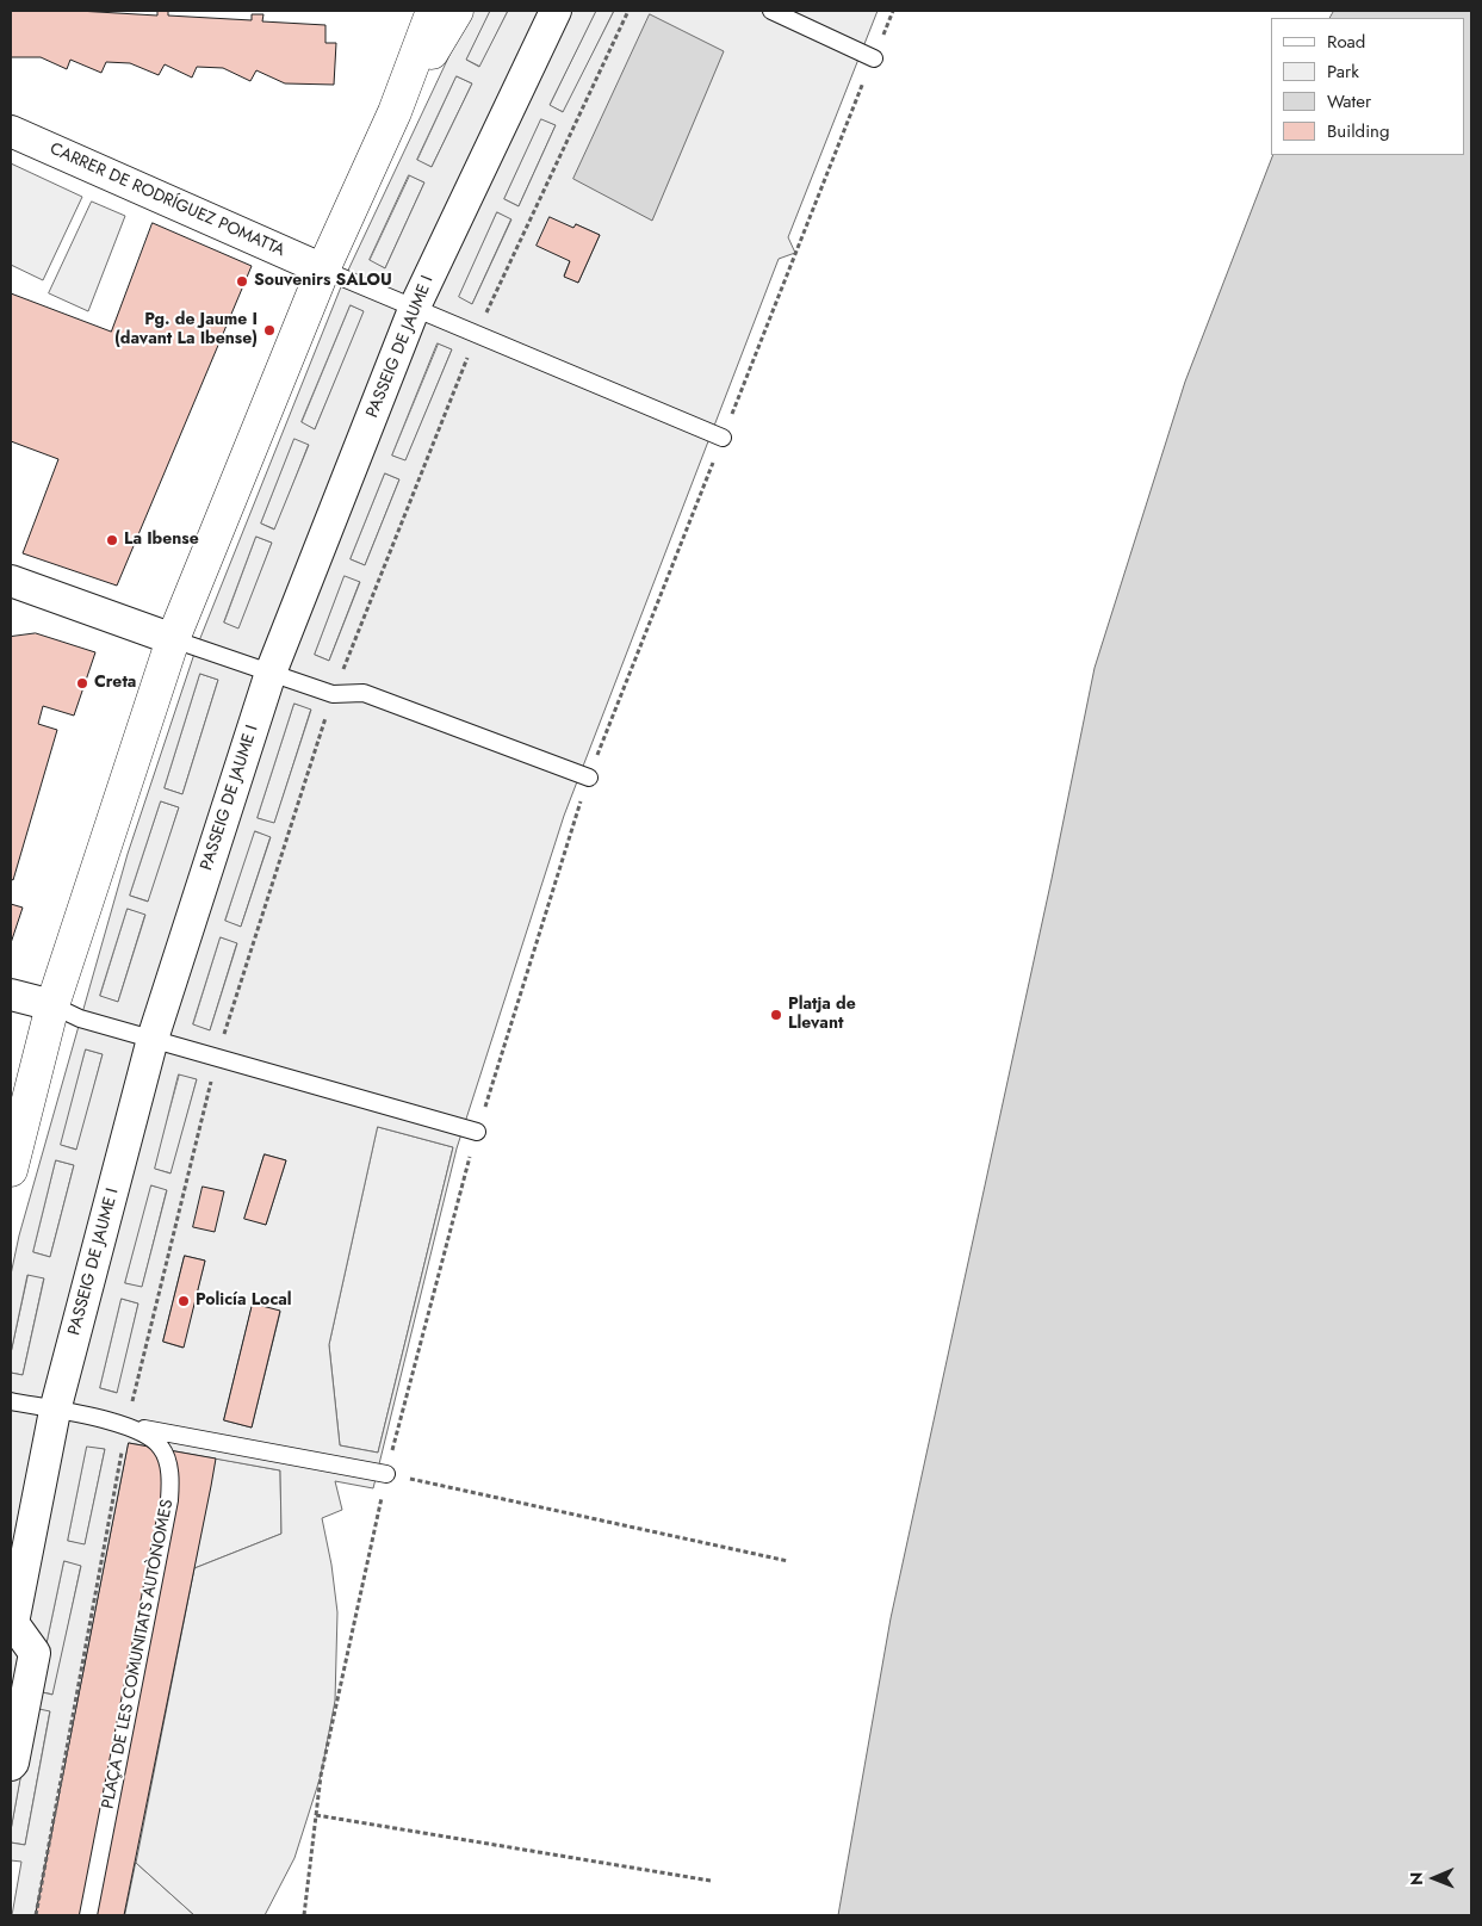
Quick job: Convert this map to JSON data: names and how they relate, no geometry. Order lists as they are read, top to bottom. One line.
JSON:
{"streets":{"street":["CARRER DE RODRÍGUEZ POMATTA","PASSEIG DE JAUME I"],"lane":["PLAÇA DE LES COMUNITATS AUTÒNOMES"]},"crossings":[["PASSEIG DE JAUME I","PLAÇA DE LES COMUNITATS AUTÒNOMES"]],"places":["Souvenirs SALOU","Pg. de Jaume I (davant La Ibense)","La Ibense","Creta","Platja de Llevant","Policía Local"],"legend":["Road","Park","Water","Building"],"north":"left"}
